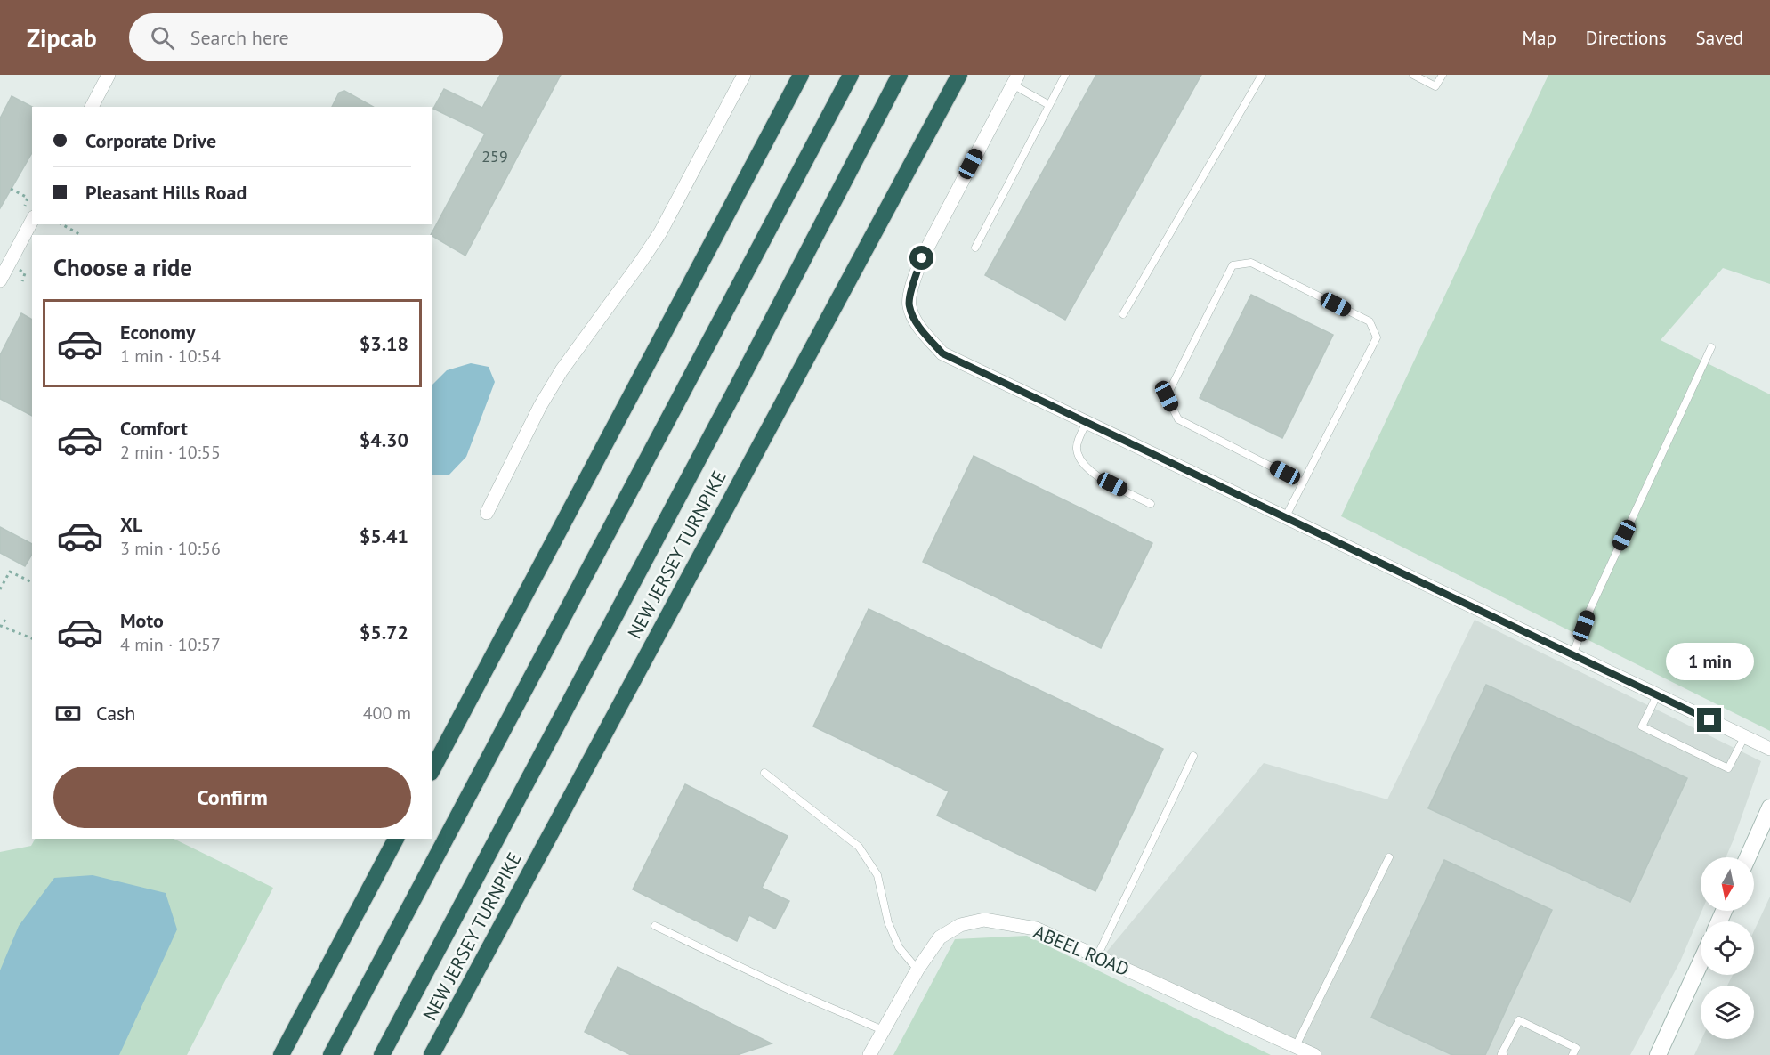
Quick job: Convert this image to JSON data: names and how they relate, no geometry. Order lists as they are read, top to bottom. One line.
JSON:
{"streets":{"highway":["NEW JERSEY TURNPIKE"],"street":["ABEEL ROAD"]},"house_numbers":["259"],"north":"bottom","page":{"header":"Zipcab","search":"Search here","nav":["Map","Directions","Saved"],"banner":["Corporate Drive","Pleasant Hills Road"],"heading":"Choose a ride","list":[{"name":"Economy","note":"1 min · 10:54","value":"$3.18"},{"name":"Comfort","note":"2 min · 10:55","value":"$4.30"},{"name":"XL","note":"3 min · 10:56","value":"$5.41"},{"name":"Moto","note":"4 min · 10:57","value":"$5.72"}],"bubble":"1 min","pay":["Cash","400 m"],"buttons":"Confirm"}}
